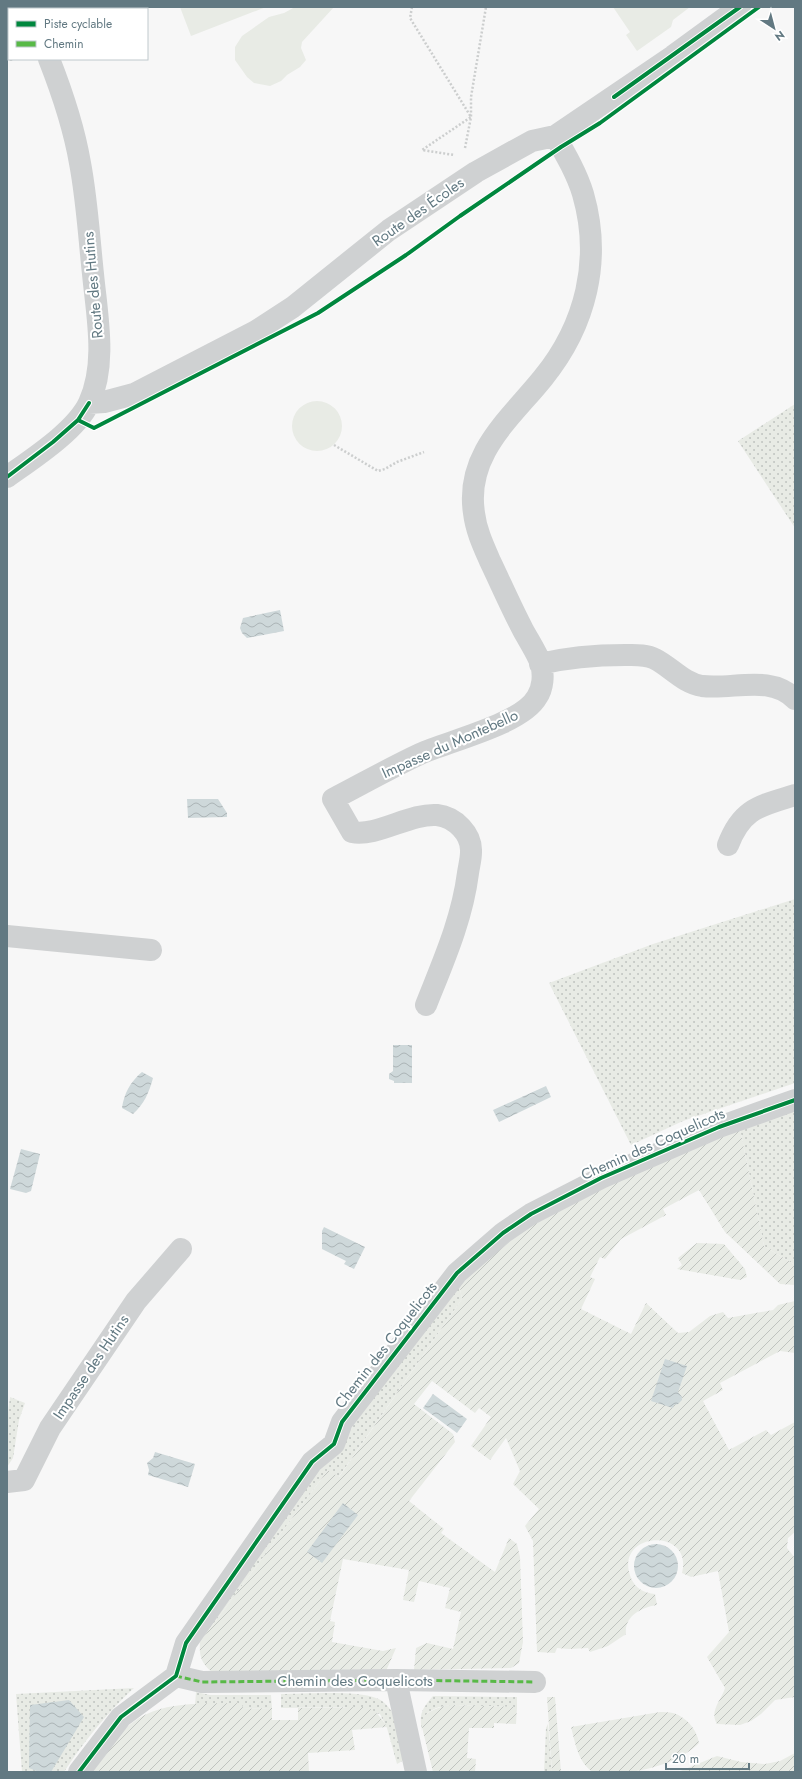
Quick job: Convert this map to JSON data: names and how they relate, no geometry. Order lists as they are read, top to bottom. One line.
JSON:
{"streets":{"street":["Route des Écoles","Route des Hutins","Impasse du Montebello","Chemin des Coquelicots","Impasse des Hutins"]},"crossings":[["Route des Écoles","Route des Hutins"],["Route des Écoles","Impasse du Montebello"]],"legend":["Piste cyclable","Chemin"],"scale_bar":"20 m","north":"bottom right"}
